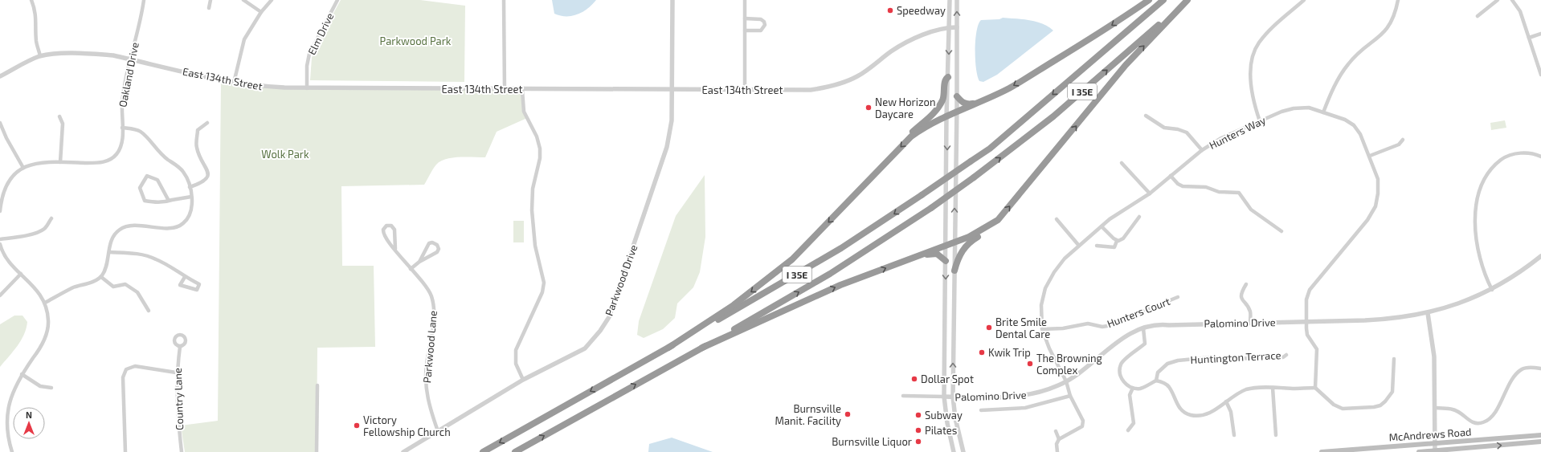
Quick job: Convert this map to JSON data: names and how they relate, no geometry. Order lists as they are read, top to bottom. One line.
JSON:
{"streets":{"highway":["I 35E"],"main road":["McAndrews Road"],"street":["Elm Drive","Oakland Drive","East 134th Street","Hunters Way","Parkwood Drive","Hunters Court","Palomino Drive","Parkwood Lane","Huntington Terrace","Country Lane"]},"crossings":[["Elm Drive","East 134th Street"],["Oakland Drive","East 134th Street"],["East 134th Street","Parkwood Drive"],["Hunters Way","Hunters Court"],["Hunters Way","Palomino Drive"],["Parkwood Drive","Parkwood Lane"]],"parks":["Parkwood Park","Wolk Park"],"places":["Speedway","New Horizon Daycare","Brite Smile Dental Care","Kwik Trip","The Browning Complex","Dollar Spot","Burnsville Manit. Facility","Subway","Victory Fellowship Church","Pilates","Burnsville Liquor"],"north":"top"}
